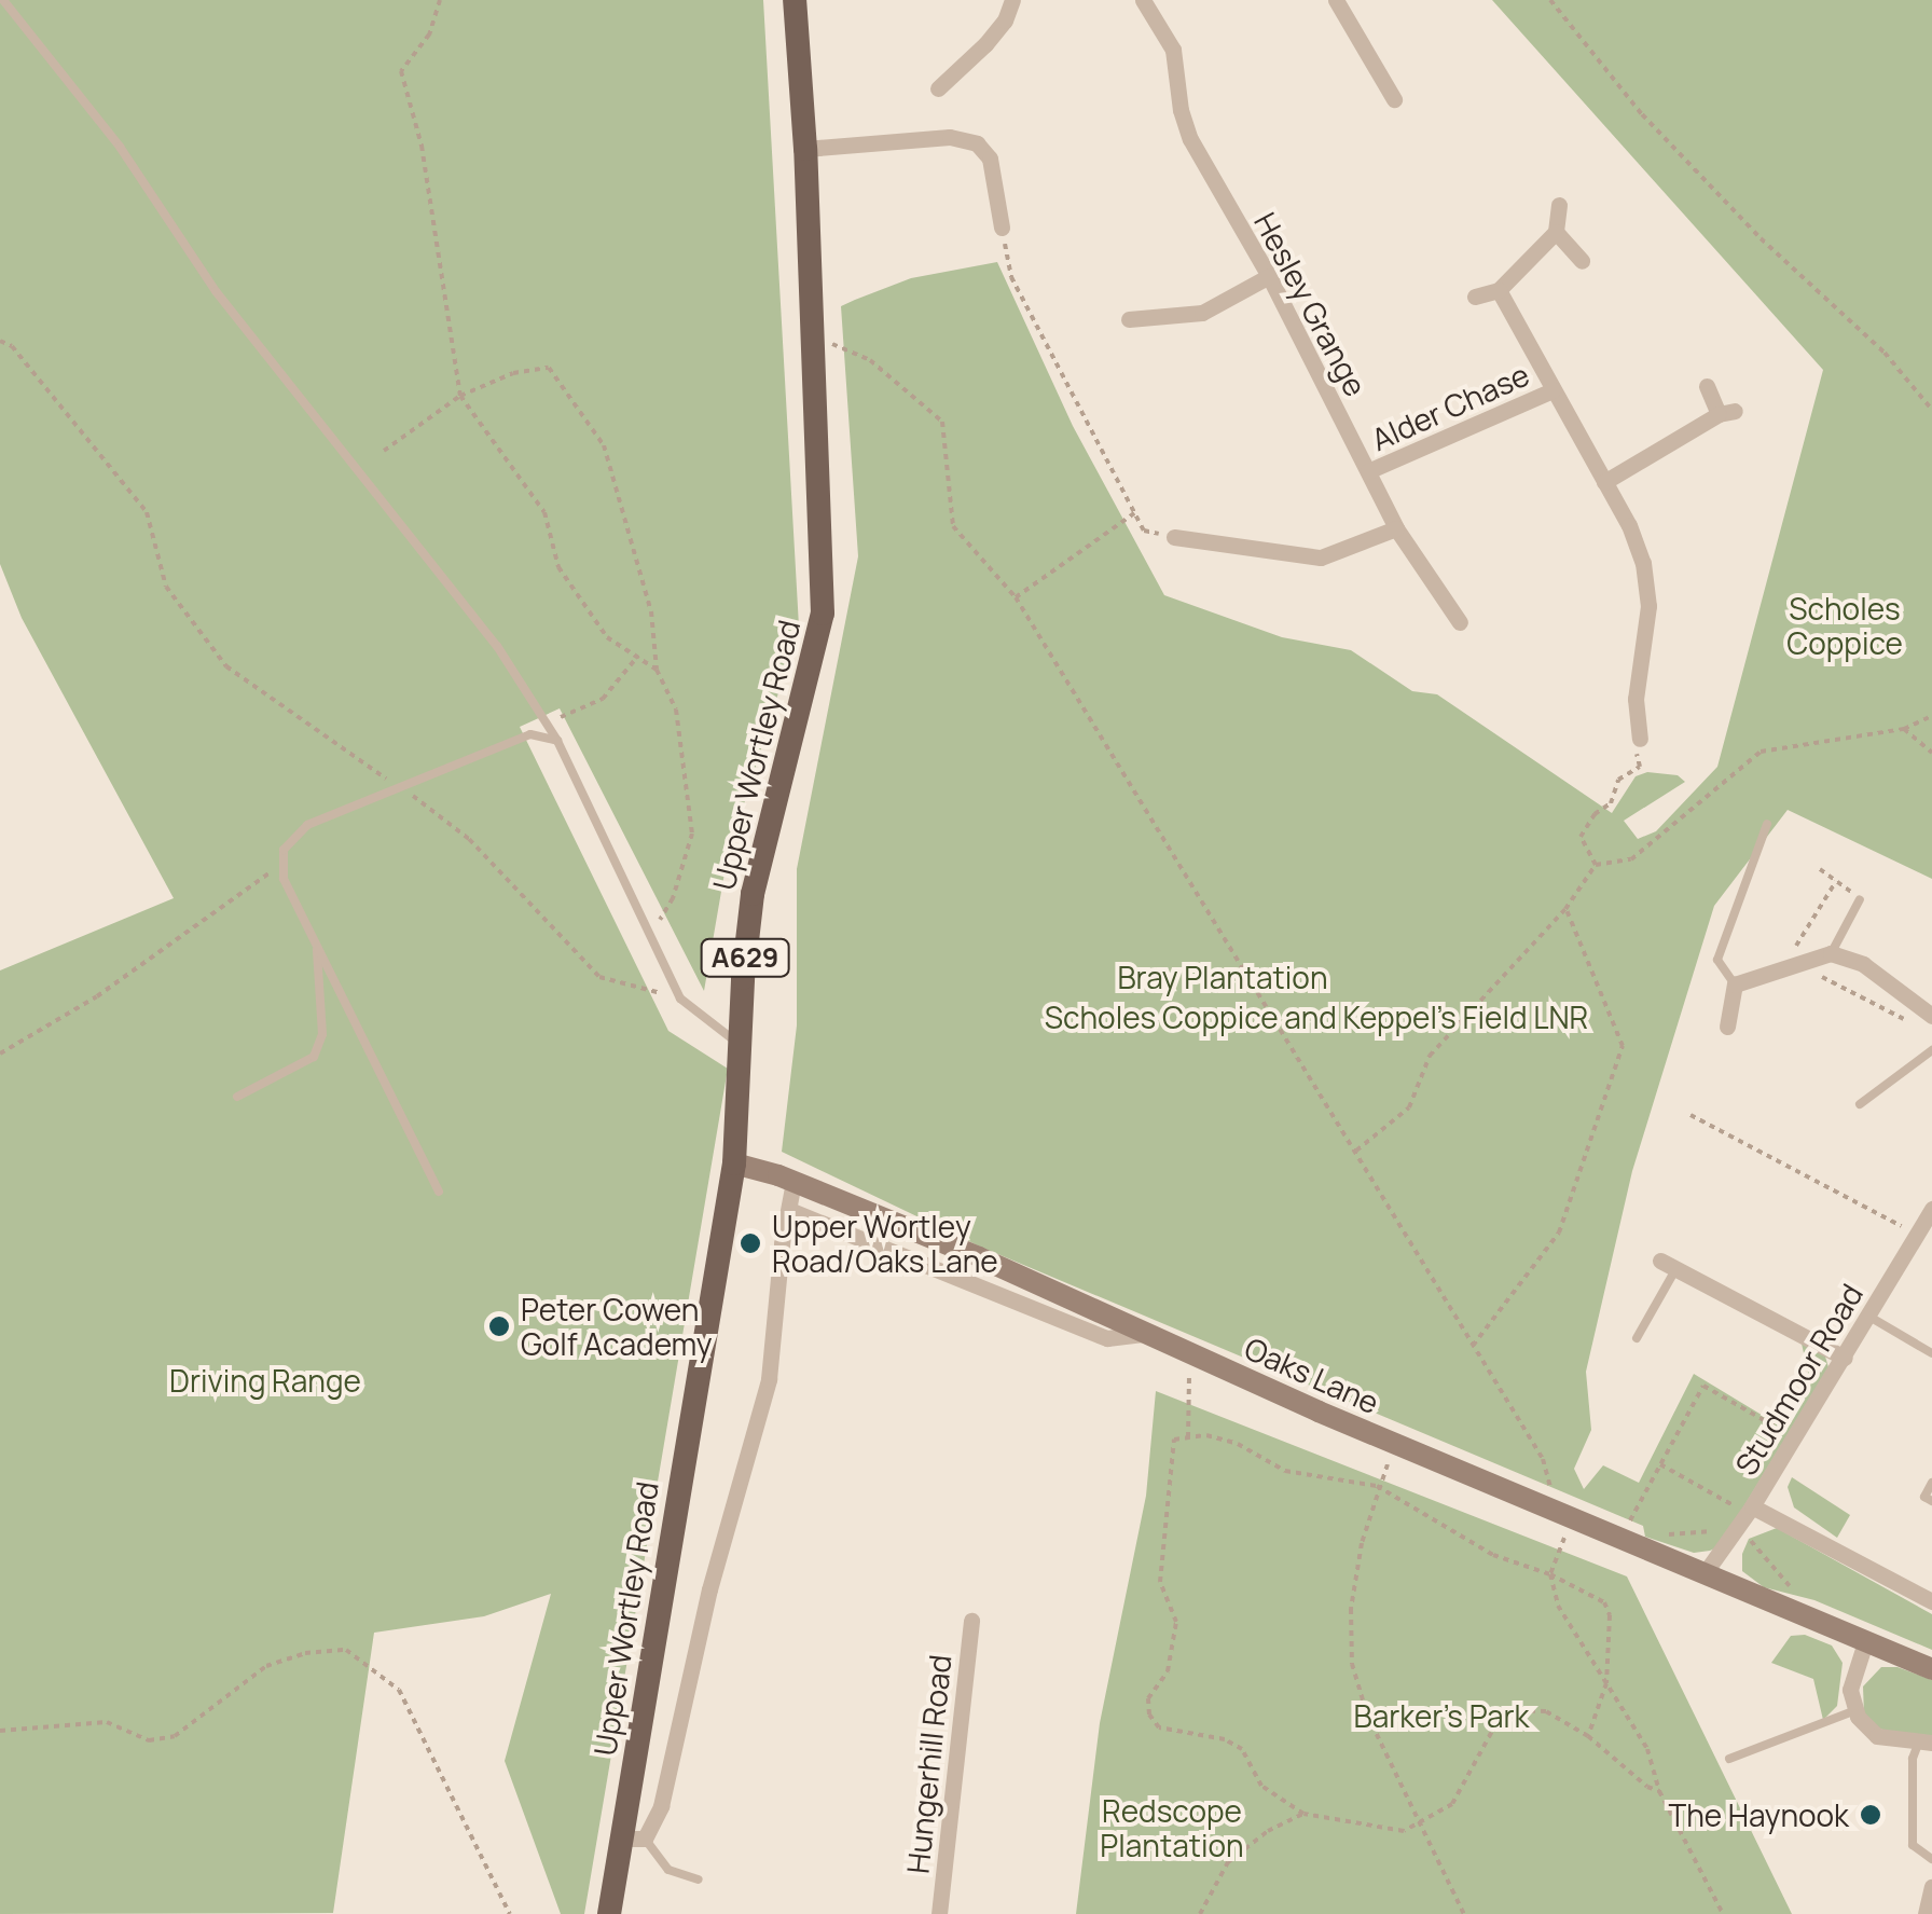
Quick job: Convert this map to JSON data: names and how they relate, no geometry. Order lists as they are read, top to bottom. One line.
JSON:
{"streets":{"main road":["Upper Wortley Road","A629"],"street":["Hesley Grange","Alder Chase","Oaks Lane","Studmoor Road","Hungerhill Road"]},"crossings":[["Hesley Grange","Alder Chase"],["Upper Wortley Road","Oaks Lane"],["Oaks Lane","Studmoor Road"]],"parks":["Scholes Coppice","Bray Plantation","Scholes Coppice and Keppel's Field LNR","Driving Range","Barker's Park","Redscope Plantation"],"places":["Upper Wortley Road/Oaks Lane","Peter Cowen Golf Academy","The Haynook"]}
